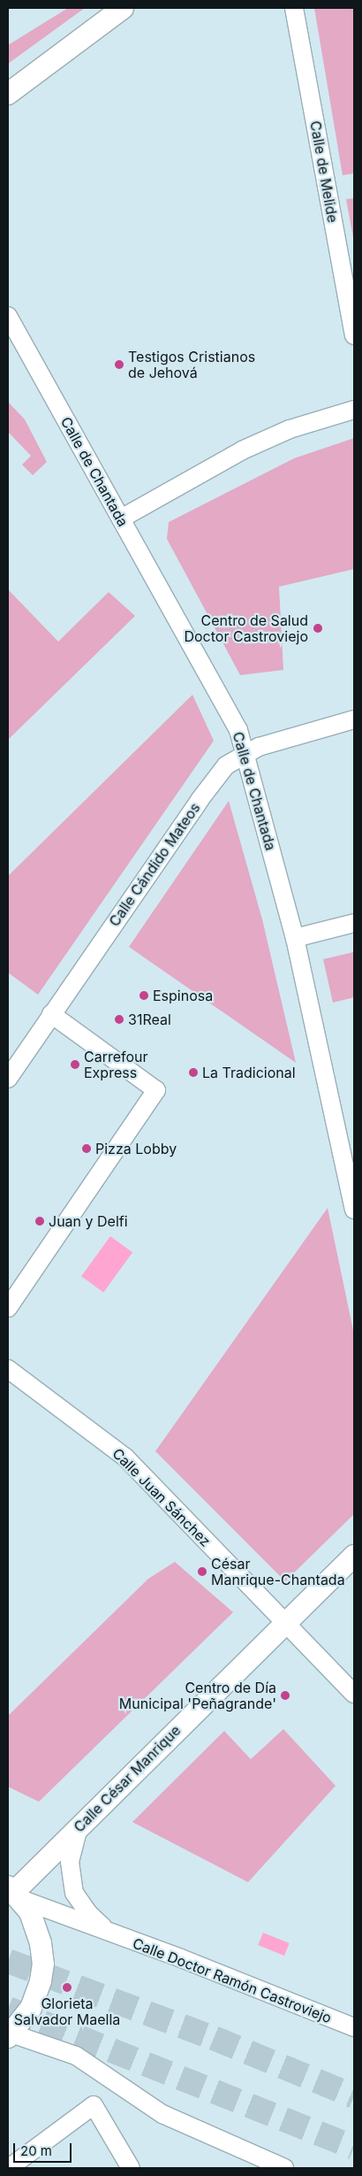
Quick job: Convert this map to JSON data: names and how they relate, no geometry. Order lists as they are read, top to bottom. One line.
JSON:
{"streets":{"street":["Calle de Melide","Calle de Chantada","Calle Cándido Mateos","Calle Juan Sánchez","Calle César Manrique","Calle Doctor Ramón Castroviejo"]},"crossings":[["Calle de Chantada","Calle Cándido Mateos"],["Calle Juan Sánchez","Calle César Manrique"],["Calle César Manrique","Calle Doctor Ramón Castroviejo"]],"places":["Testigos Cristianos de Jehová","Centro de Salud Doctor Castroviejo","Espinosa","31Real","Carrefour Express","La Tradicional","Pizza Lobby","Juan y Delfi","César Manrique-Chantada","Centro de Día Municipal 'Peñagrande'","Glorieta Salvador Maella"],"scale_bar":"20 m"}
